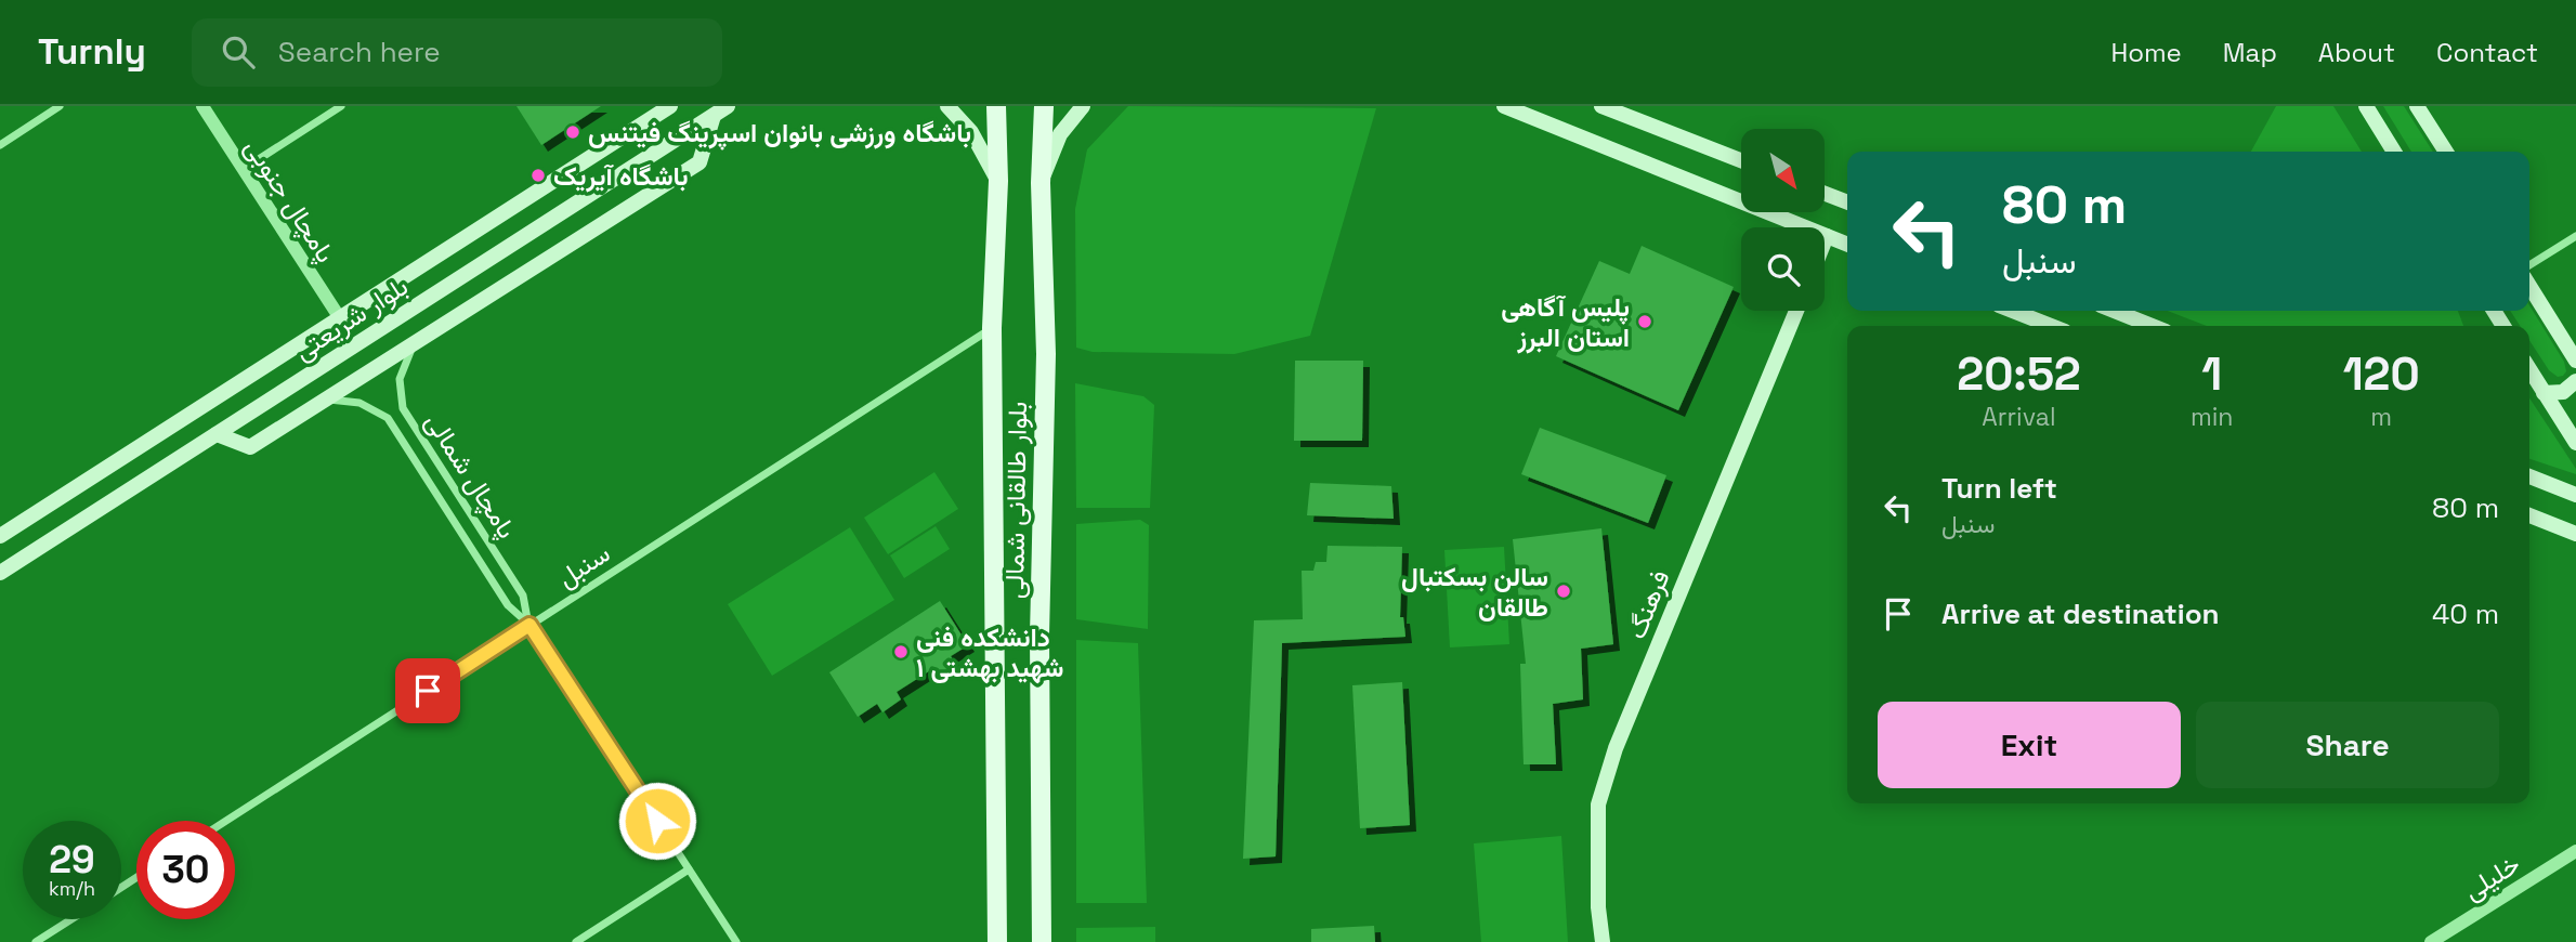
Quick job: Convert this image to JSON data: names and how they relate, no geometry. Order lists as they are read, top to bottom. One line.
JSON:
{"streets":{"main road":["بلوار شریعتی","بلوار طالقانی شمالی","فرهنگ"],"street":["پامچال جنوبی","پامچال شمالی","سنبل","خلیلی"]},"crossings":[["پامچال جنوبی","بلوار شریعتی"],["پامچال شمالی","سنبل"],["بلوار طالقانی شمالی","سنبل"]],"places":["باشگاه ورزشی بانوان اسپرینگ فیتنس","باشگاه آیریک","پلیس آگاهی استان البرز","سالن بسکتبال طالقان","دانشکده فنی شهید بهشتی ۱"],"north":"bottom right","page":{"header":"Turnly","search":"Search here","nav":["Home","Map","About","Contact"],"turn":["80 m","سنبل"],"eta":["20:52","Arrival","1","min","120","m"],"list":[{"name":"Turn left","note":"سنبل","value":"80 m"},{"name":"Arrive at destination","value":"40 m"}],"buttons":["Exit","Share"],"speed":"29 km/h","limit":"30"}}
